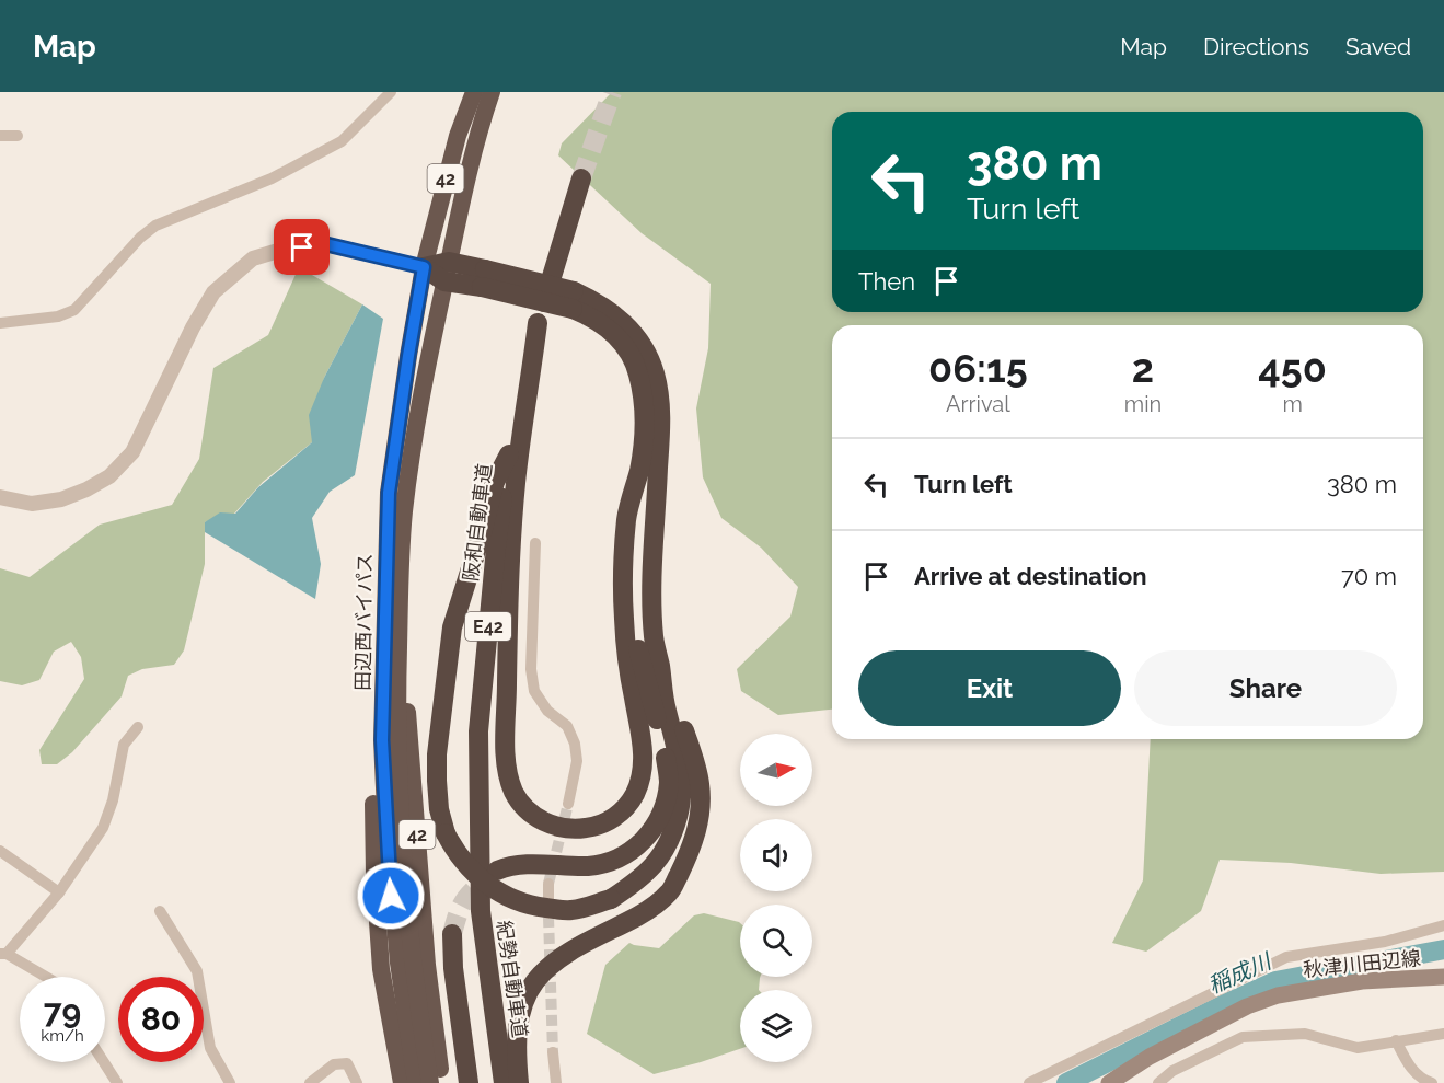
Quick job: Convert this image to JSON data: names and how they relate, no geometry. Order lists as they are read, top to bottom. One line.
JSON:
{"streets":{"highway":["42","阪和自動車道","田辺西バイパス","E42","紀勢自動車道"],"main road":["秋津川田辺線"]},"crossings":[["阪和自動車道","紀勢自動車道"]],"water":["稲成川"],"north":"right","page":{"header":"Map","nav":["Map","Directions","Saved"],"turn":["380 m","Turn left"],"then":"Then","eta":["06:15","Arrival","2","min","450","m"],"list":[{"name":"Turn left","value":"380 m"},{"name":"Arrive at destination","value":"70 m"}],"buttons":["Exit","Share"],"speed":"79 km/h","limit":"80"}}
